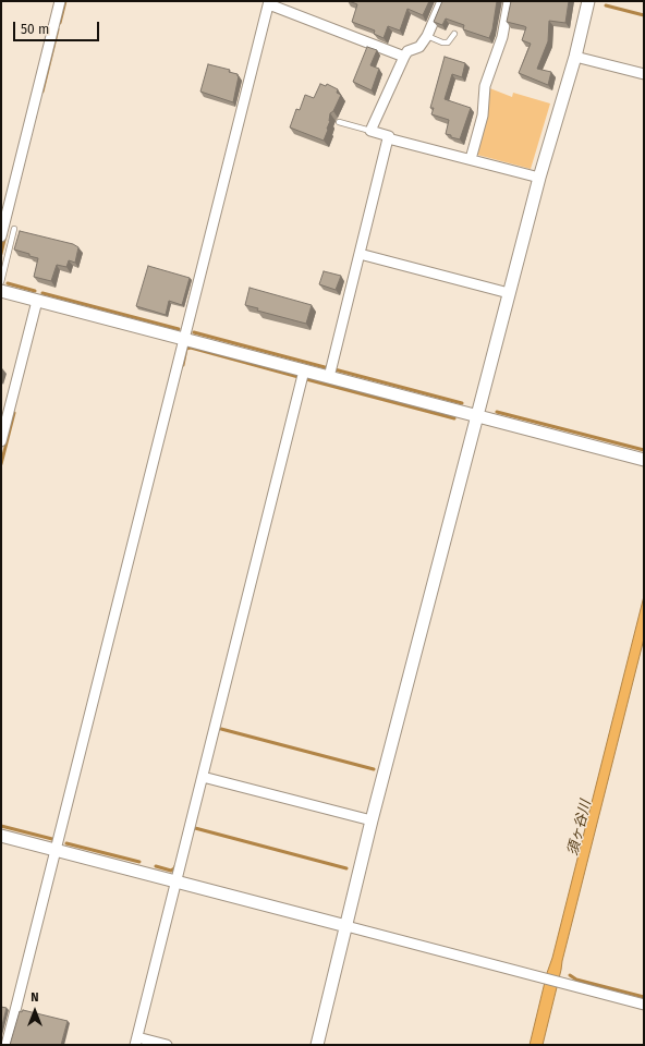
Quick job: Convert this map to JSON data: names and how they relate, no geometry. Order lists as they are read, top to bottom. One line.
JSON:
{"water":["須ヶ谷川"],"scale_bar":"50 m","north":"top"}
